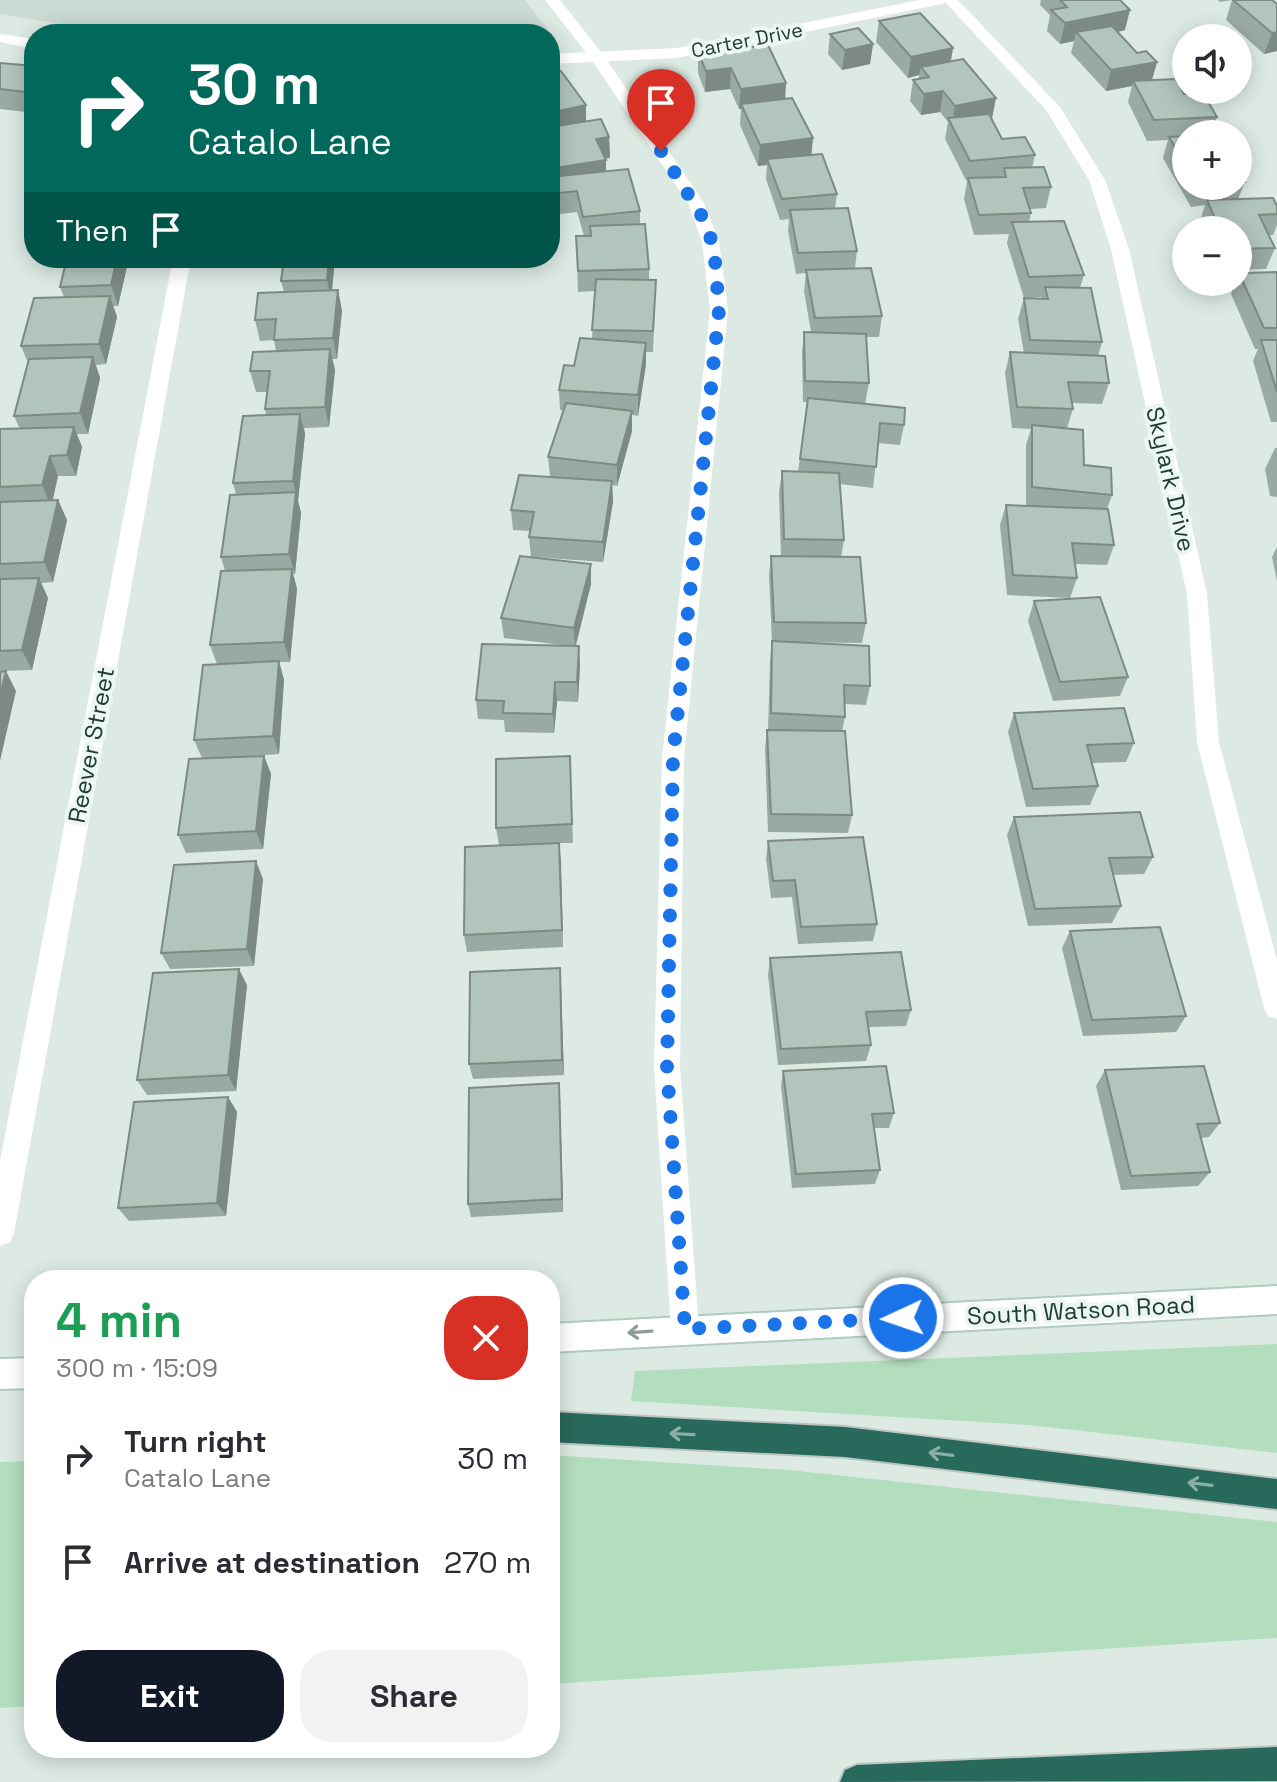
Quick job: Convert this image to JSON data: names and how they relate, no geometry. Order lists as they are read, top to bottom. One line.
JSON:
{"streets":{"street":["Carter Drive","Skylark Drive","Reever Street","South Watson Road"]},"page":{"map_buttons":["+","−"],"turn":["30 m","Catalo Lane"],"then":"Then","heading":["4 min","300 m · 15:09"],"list":[{"name":"Turn right","note":"Catalo Lane","value":"30 m"},{"name":"Arrive at destination","value":"270 m"}],"buttons":["Exit","Share"]}}
